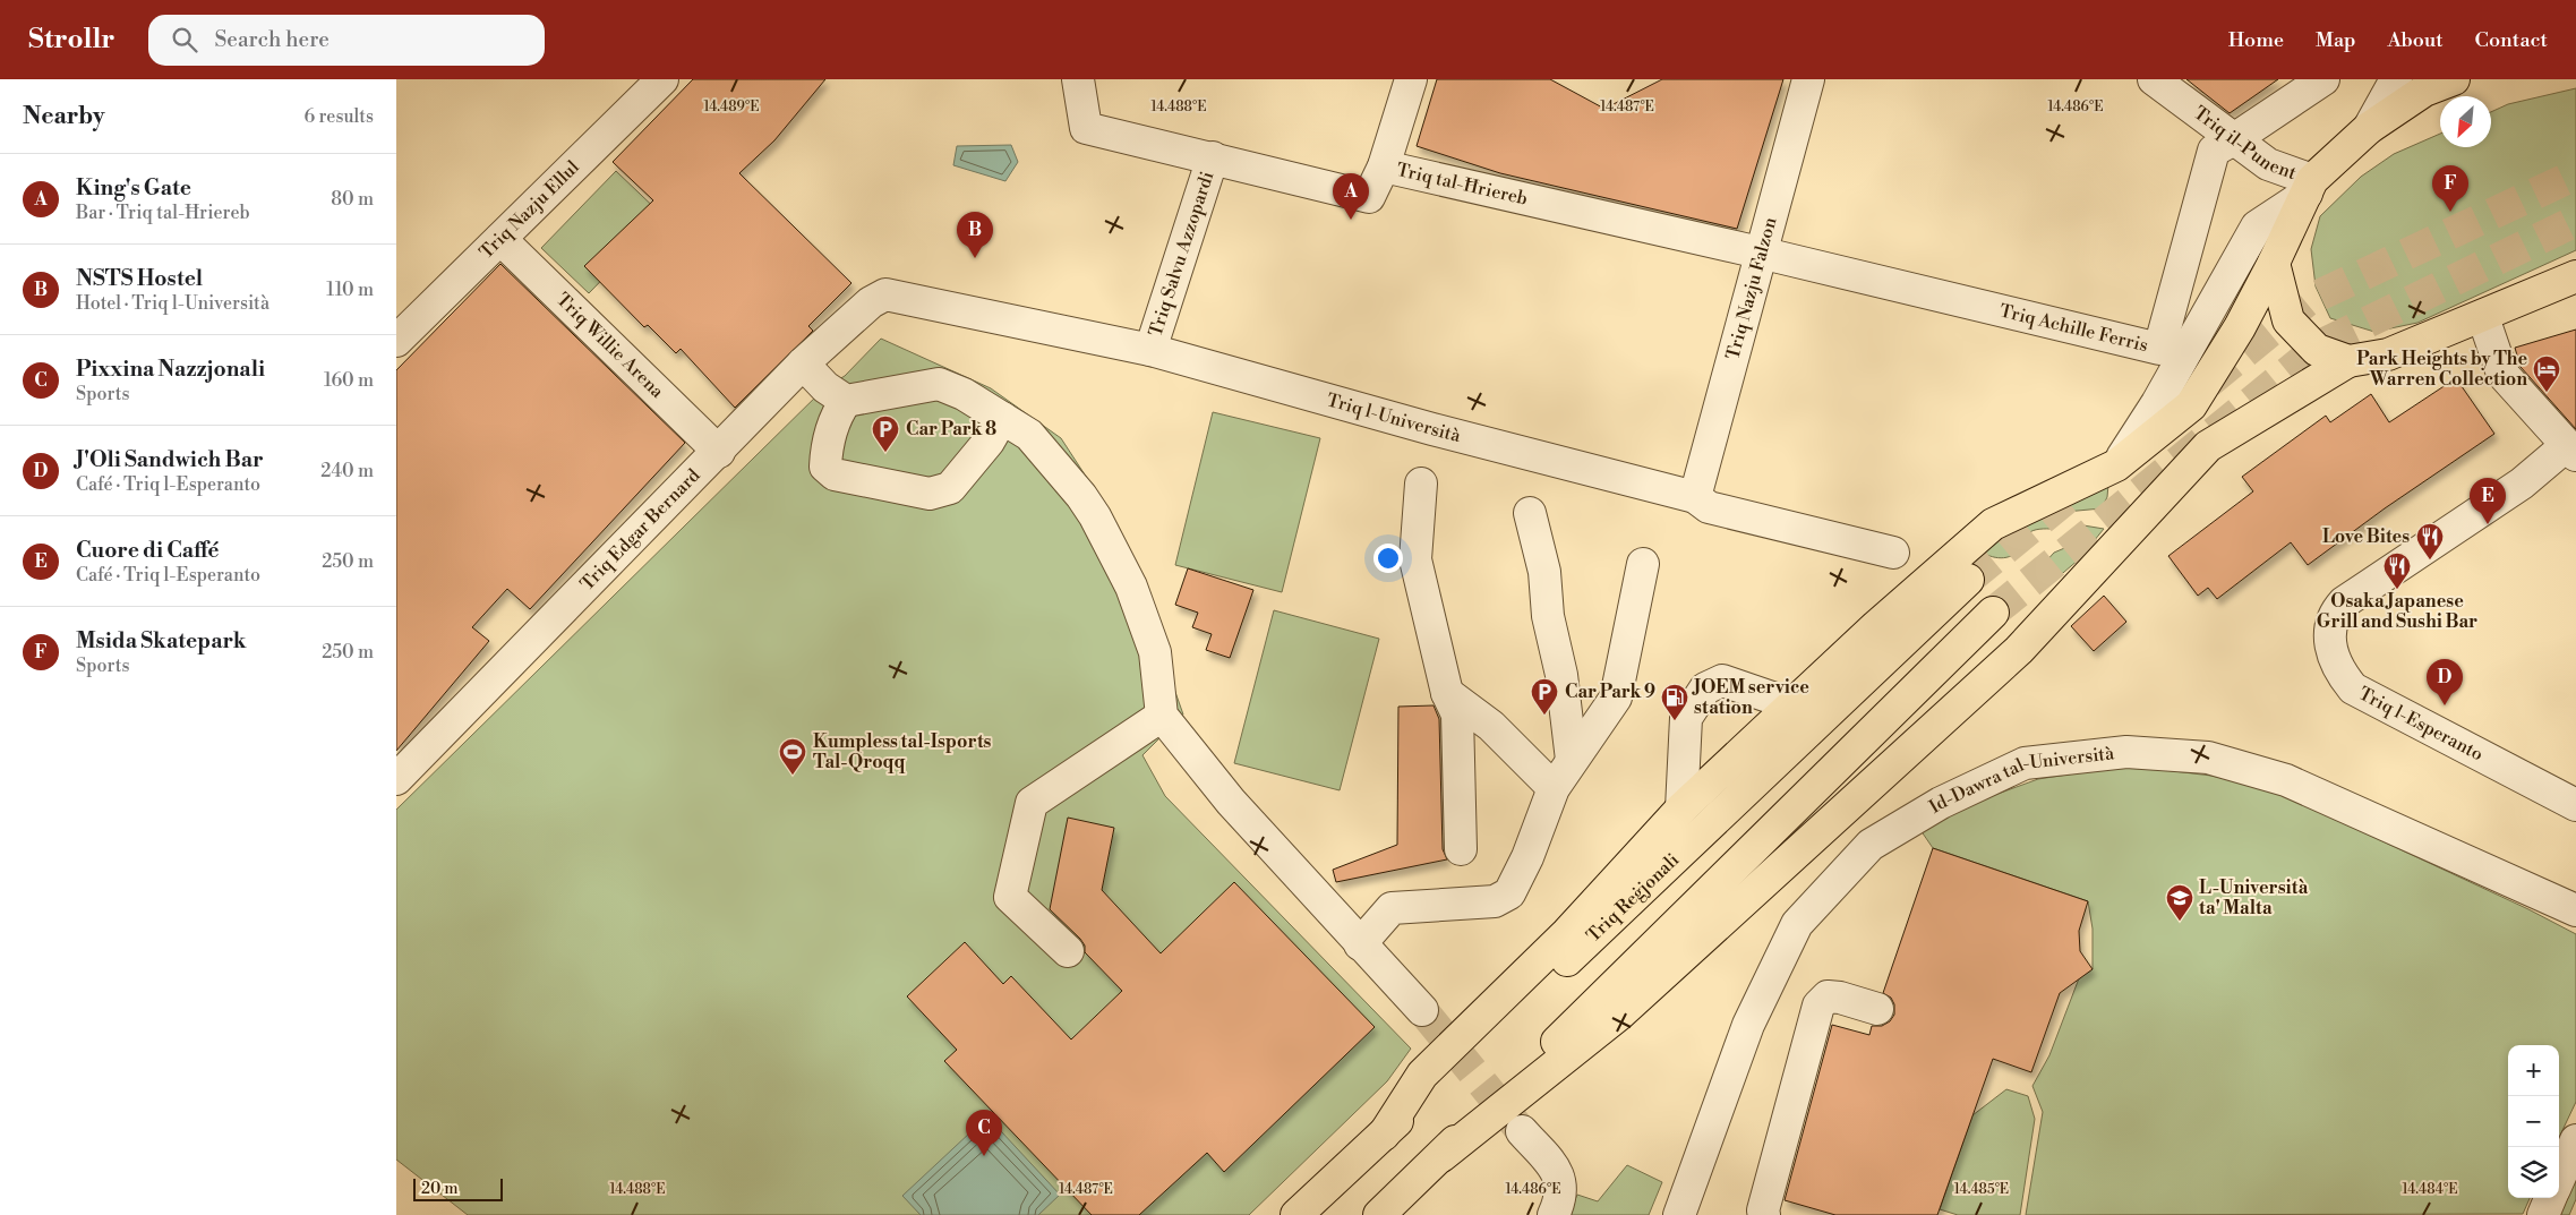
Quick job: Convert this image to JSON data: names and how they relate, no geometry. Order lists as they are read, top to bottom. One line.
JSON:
{"streets":{"highway":["Triq Reġjonali"],"street":["Triq il-Punent","Triq tal-Ħriereb","Triq Nazju Ellul","Triq Salvu Azzopardi","Triq Nazju Falzon","Triq Achille Ferris","Triq Willie Arena","Triq l-Università","Triq Edgar Bernard","Triq l-Esperanto","Id-Dawra tal-Università"]},"crossings":[["Triq il-Punent","Triq Achille Ferris"],["Triq tal-Ħriereb","Triq Salvu Azzopardi"],["Triq tal-Ħriereb","Triq Nazju Falzon"],["Triq tal-Ħriereb","Triq Achille Ferris"],["Triq Nazju Ellul","Triq Willie Arena"],["Triq Salvu Azzopardi","Triq l-Università"],["Triq Nazju Falzon","Triq Achille Ferris"],["Triq Nazju Falzon","Triq l-Università"],["Triq Willie Arena","Triq Edgar Bernard"],["Triq l-Università","Triq Edgar Bernard"]],"places":{"hotel":["Park Heights by The Warren Collection"],"parking":["Car Park 8","Car Park 9"],"restaurant":["Love Bites","Osaka Japanese Grill and Sushi Bar"],"fuel station":["JOEM service station"],"sports":["Kumpless tal-Isports Tal-Qroqq"],"school or university":["L-Università ta' Malta"]},"scale_bar":"20 m","north":"bottom left","page":{"header":"Strollr","search":"Search here","nav":["Home","Map","About","Contact"],"heading":["Nearby","6 results"],"list":[{"mark":"A","name":"King's Gate","note":"Bar · Triq tal-Ħriereb","value":"80 m"},{"mark":"B","name":"NSTS Hostel","note":"Hotel · Triq l-Università","value":"110 m"},{"mark":"C","name":"Pixxina Nazzjonali","note":"Sports","value":"160 m"},{"mark":"D","name":"J'Oli Sandwich Bar","note":"Café · Triq l-Esperanto","value":"240 m"},{"mark":"E","name":"Cuore di Caffé","note":"Café · Triq l-Esperanto","value":"250 m"},{"mark":"F","name":"Msida Skatepark","note":"Sports","value":"250 m"}],"pins":["F","A","B","E","D","C"],"map_buttons":["+","−"],"scale":"20 m"},"coordinates":["14.489°E","14.488°E","14.487°E","14.486°E","14.485°E","14.484°E"]}
